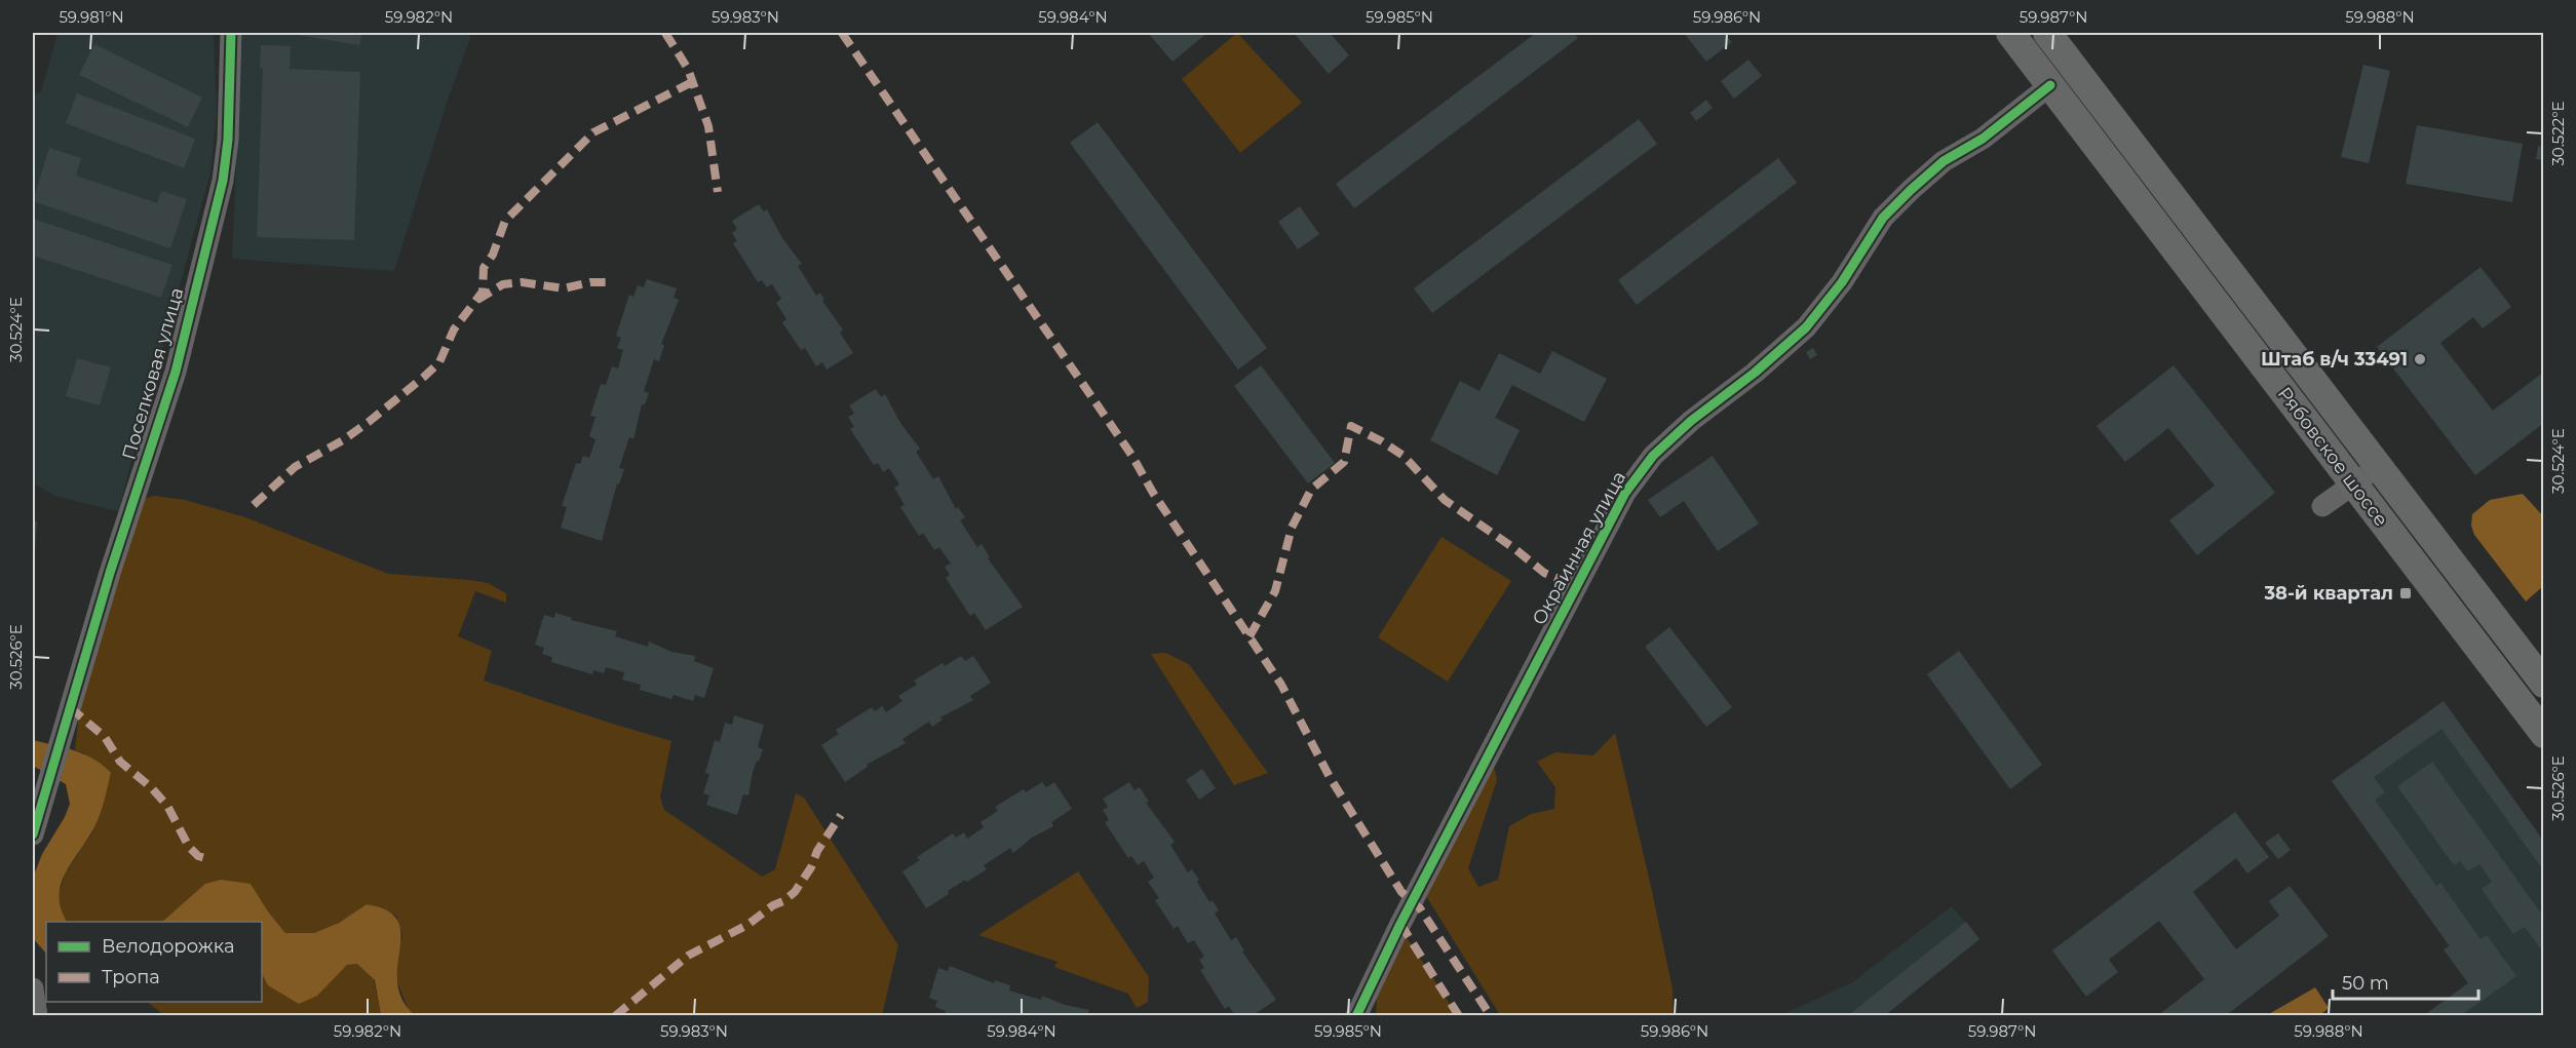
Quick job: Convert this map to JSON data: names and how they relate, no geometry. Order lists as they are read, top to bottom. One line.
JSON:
{"streets":{"main road":["Рябовское шоссе"],"street":["Поселковая улица","Окраинная улица"]},"crossings":[["Рябовское шоссе","Окраинная улица"]],"places":{"other":["Штаб в/ч 33491"],"transit":["38-й квартал"]},"legend":["Велодорожка","Тропа"],"scale_bar":"50 m","coordinates":["59.981°N","59.982°N","59.983°N","59.984°N","59.985°N","59.986°N","59.987°N","59.988°N","30.522°E","30.524°E","30.526°E"]}
